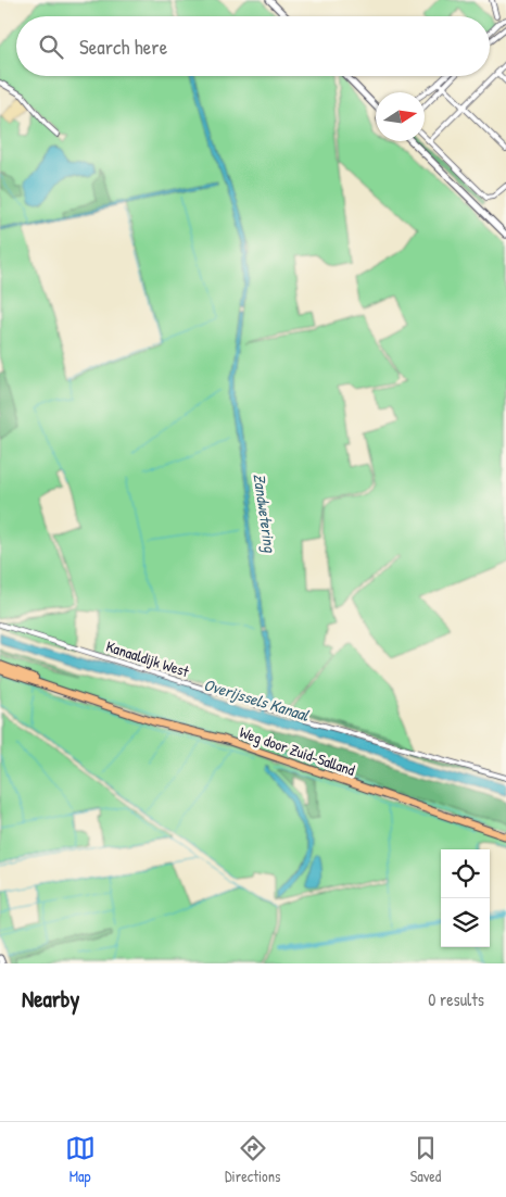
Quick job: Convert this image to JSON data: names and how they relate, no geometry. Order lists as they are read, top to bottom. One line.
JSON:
{"streets":{"main road":["Weg door Zuid-Salland"],"street":["Kanaaldijk West"]},"water":["Zandwetering","Overijssels Kanaal"],"north":"right","page":{"search":"Search here","heading":["Nearby","0 results"],"nav":["Map","Directions","Saved"]}}
